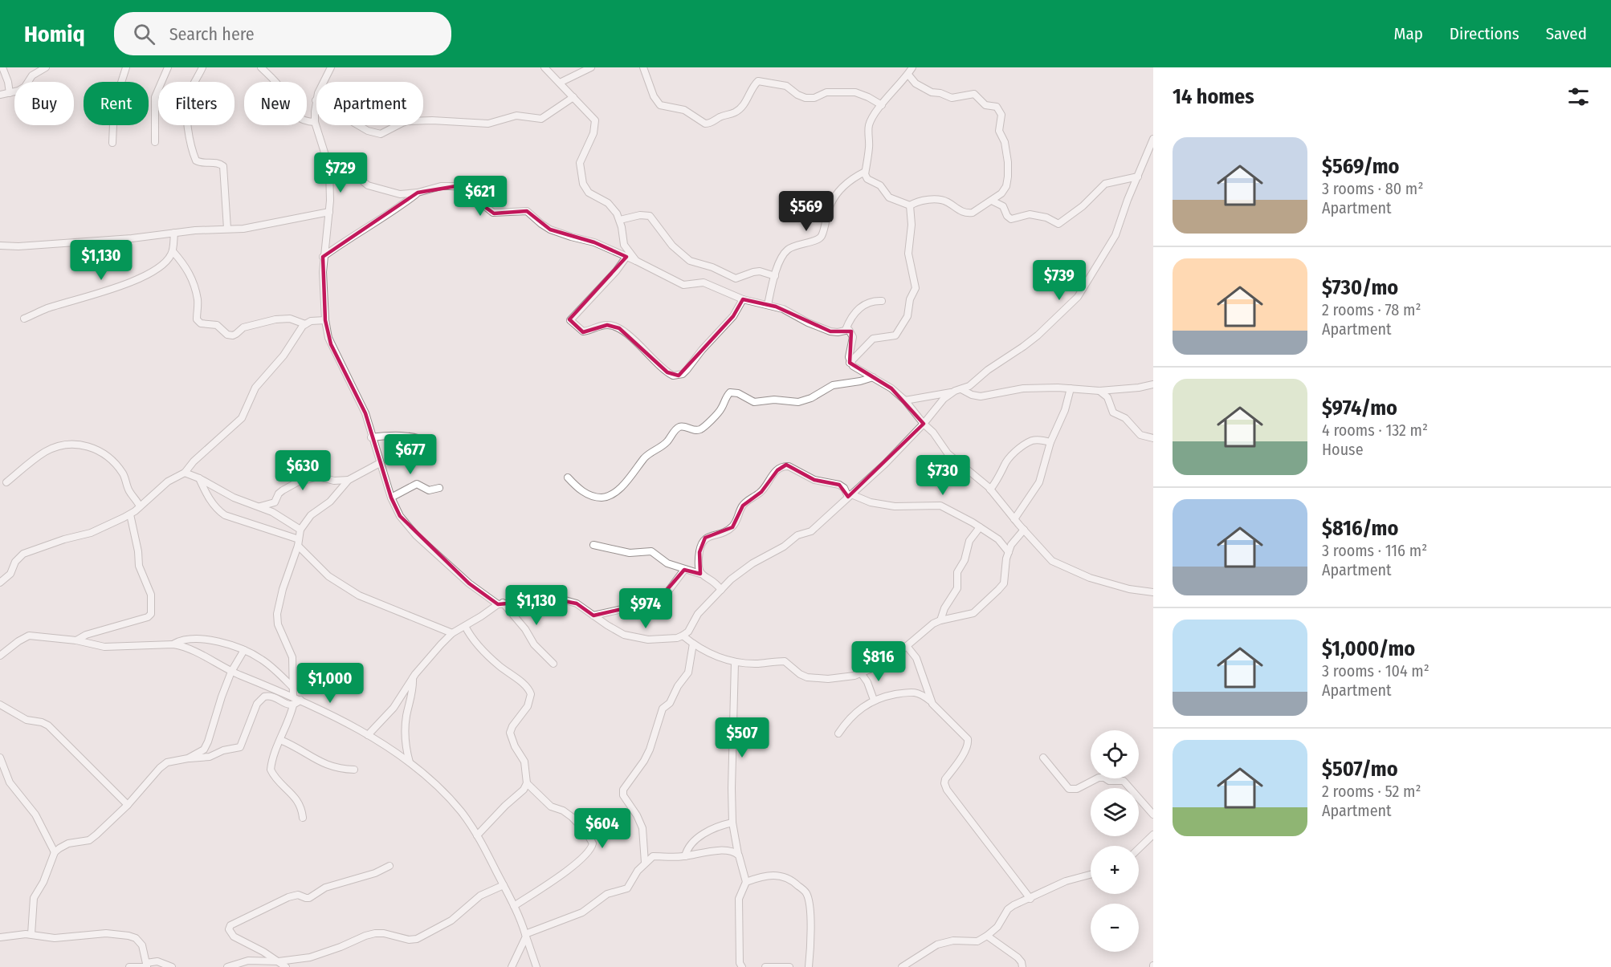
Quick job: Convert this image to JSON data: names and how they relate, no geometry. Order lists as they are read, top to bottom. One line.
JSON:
{"page":{"header":"Homiq","search":"Search here","nav":["Map","Directions","Saved"],"heading":"14 homes","chip":["Buy","Rent","Filters","New","Apartment"],"list":[{"name":"$569/mo","note":"3 rooms · 80 m² · Apartment"},{"name":"$730/mo","note":"2 rooms · 78 m² · Apartment"},{"name":"$974/mo","note":"4 rooms · 132 m² · House"},{"name":"$816/mo","note":"3 rooms · 116 m² · Apartment"},{"name":"$1,000/mo","note":"3 rooms · 104 m² · Apartment"},{"name":"$507/mo","note":"2 rooms · 52 m² · Apartment"}],"price":["$729","$621","$569","$1,130","$739","$677","$630","$730","$1,130","$974","$816","$1,000","$507","$604"],"map_buttons":["+","−"]}}
